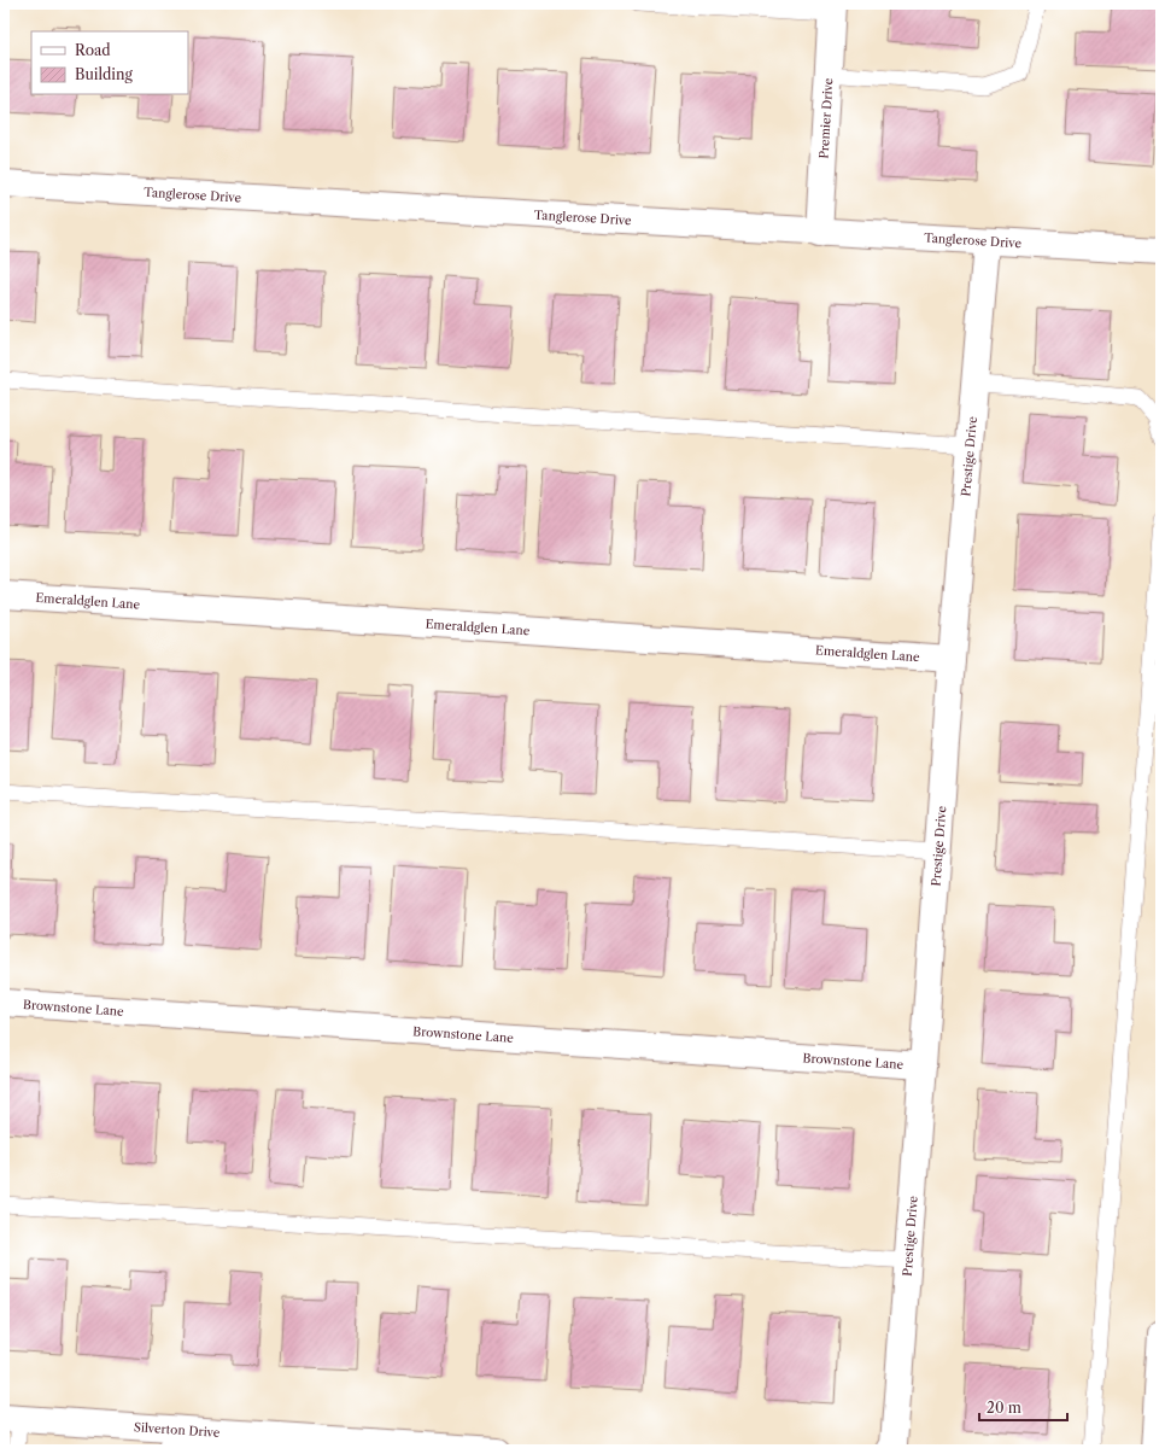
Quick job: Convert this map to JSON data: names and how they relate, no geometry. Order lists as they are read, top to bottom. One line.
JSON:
{"streets":{"street":["Premier Drive","Tanglerose Drive","Prestige Drive","Emeraldglen Lane","Brownstone Lane","Silverton Drive"]},"crossings":[["Premier Drive","Tanglerose Drive"],["Tanglerose Drive","Prestige Drive"],["Prestige Drive","Emeraldglen Lane"],["Prestige Drive","Brownstone Lane"]],"legend":["Road","Building"],"scale_bar":"20 m"}
